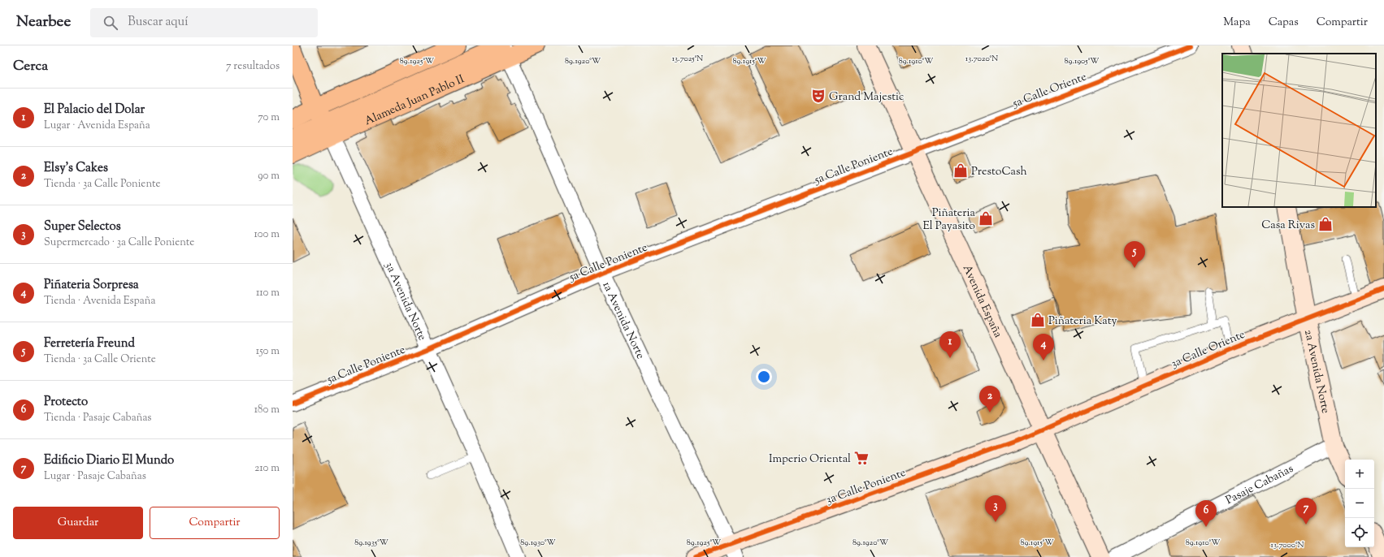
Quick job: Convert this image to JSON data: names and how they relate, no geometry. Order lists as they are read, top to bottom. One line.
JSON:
{"streets":{"main road":["Avenida España","3a Calle Oriente","2a Avenida Norte","3a Calle Poniente"],"street":["5a Calle Oriente","5a Calle Poniente","3a Avenida Norte","1a Avenida Norte","Pasaje Cabañas"]},"crossings":[["5a Calle Oriente","5a Calle Poniente"],["5a Calle Oriente","Avenida España"],["5a Calle Poniente","3a Avenida Norte"],["5a Calle Poniente","Avenida España"],["5a Calle Poniente","1a Avenida Norte"],["Avenida España","3a Calle Oriente"],["Avenida España","3a Calle Poniente"],["1a Avenida Norte","3a Calle Poniente"],["3a Calle Oriente","2a Avenida Norte"],["3a Calle Oriente","3a Calle Poniente"],["2a Avenida Norte","Pasaje Cabañas"]],"places":{"theatre":["Grand Majestic"],"shop":["PrestoCash","Piñateria El Payasito","Casa Rivas","Piñateria Katy"],"supermarket":["Imperio Oriental"]},"page":{"header":"Nearbee","search":"Buscar aquí","nav":["Mapa","Capas","Compartir"],"heading":["Cerca","7 resultados"],"list":[{"mark":"1","name":"El Palacio del Dolar","note":"Lugar · Avenida España","value":"70 m"},{"mark":"2","name":"Elsy's Cakes","note":"Tienda · 3a Calle Poniente","value":"90 m"},{"mark":"3","name":"Super Selectos","note":"Supermercado · 3a Calle Poniente","value":"100 m"},{"mark":"4","name":"Piñateria Sorpresa","note":"Tienda · Avenida España","value":"110 m"},{"mark":"5","name":"Ferretería Freund","note":"Tienda · 3a Calle Oriente","value":"150 m"},{"mark":"6","name":"Protecto","note":"Tienda · Pasaje Cabañas","value":"180 m"},{"mark":"7","name":"Edificio Diario El Mundo","note":"Lugar · Pasaje Cabañas","value":"210 m"}],"pins":["5","1","4","2","3","7","6"],"map_buttons":["+","−"],"buttons":["Guardar","Compartir"]},"coordinates":["13.7025°N","13.7020°N","89.1925°W","89.1910°W","89.1905°W","89.1920°W","89.1915°W","89.1935°W","89.1930°W","13.7000°N"]}
